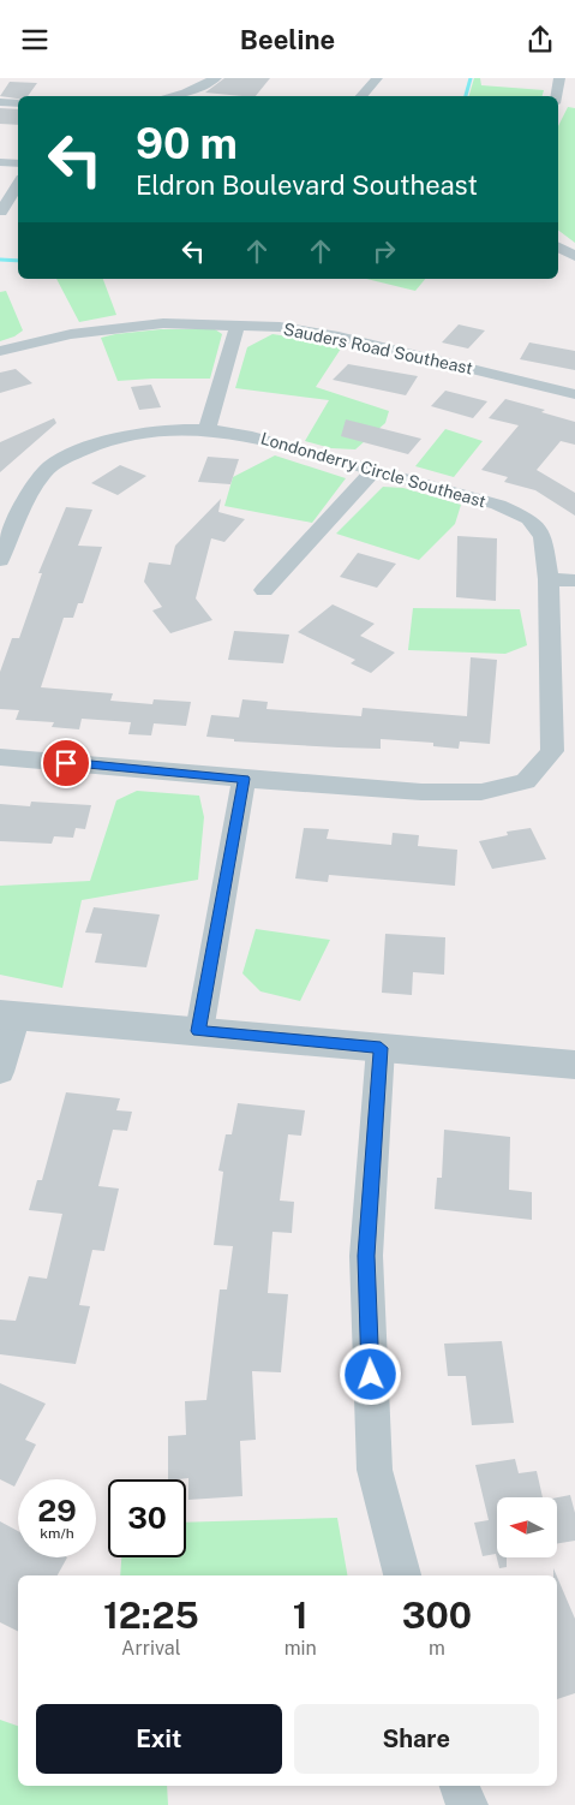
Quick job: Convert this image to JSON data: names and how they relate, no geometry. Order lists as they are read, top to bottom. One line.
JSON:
{"streets":{"street":["Sauders Road Southeast","Londonderry Circle Southeast"]},"north":"left","page":{"header":"Beeline","turn":["90 m","Eldron Boulevard Southeast"],"speed":"29 km/h","limit":"30","eta":["12:25","Arrival","1","min","300","m"],"buttons":["Exit","Share"]}}
